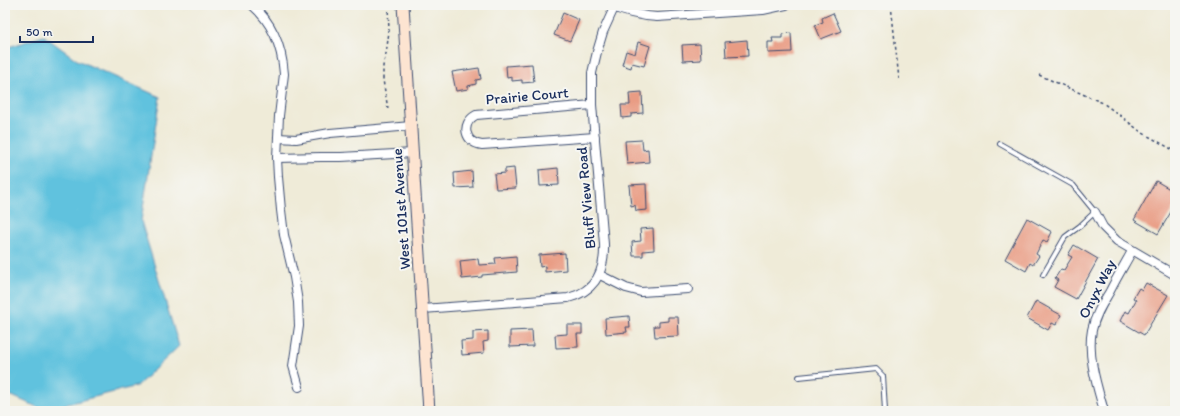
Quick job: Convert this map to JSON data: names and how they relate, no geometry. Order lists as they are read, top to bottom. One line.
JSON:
{"streets":{"street":["Prairie Court","Bluff View Road","West 101st Avenue","Onyx Way"]},"crossings":[["Prairie Court","Bluff View Road"]],"scale_bar":"50 m"}
